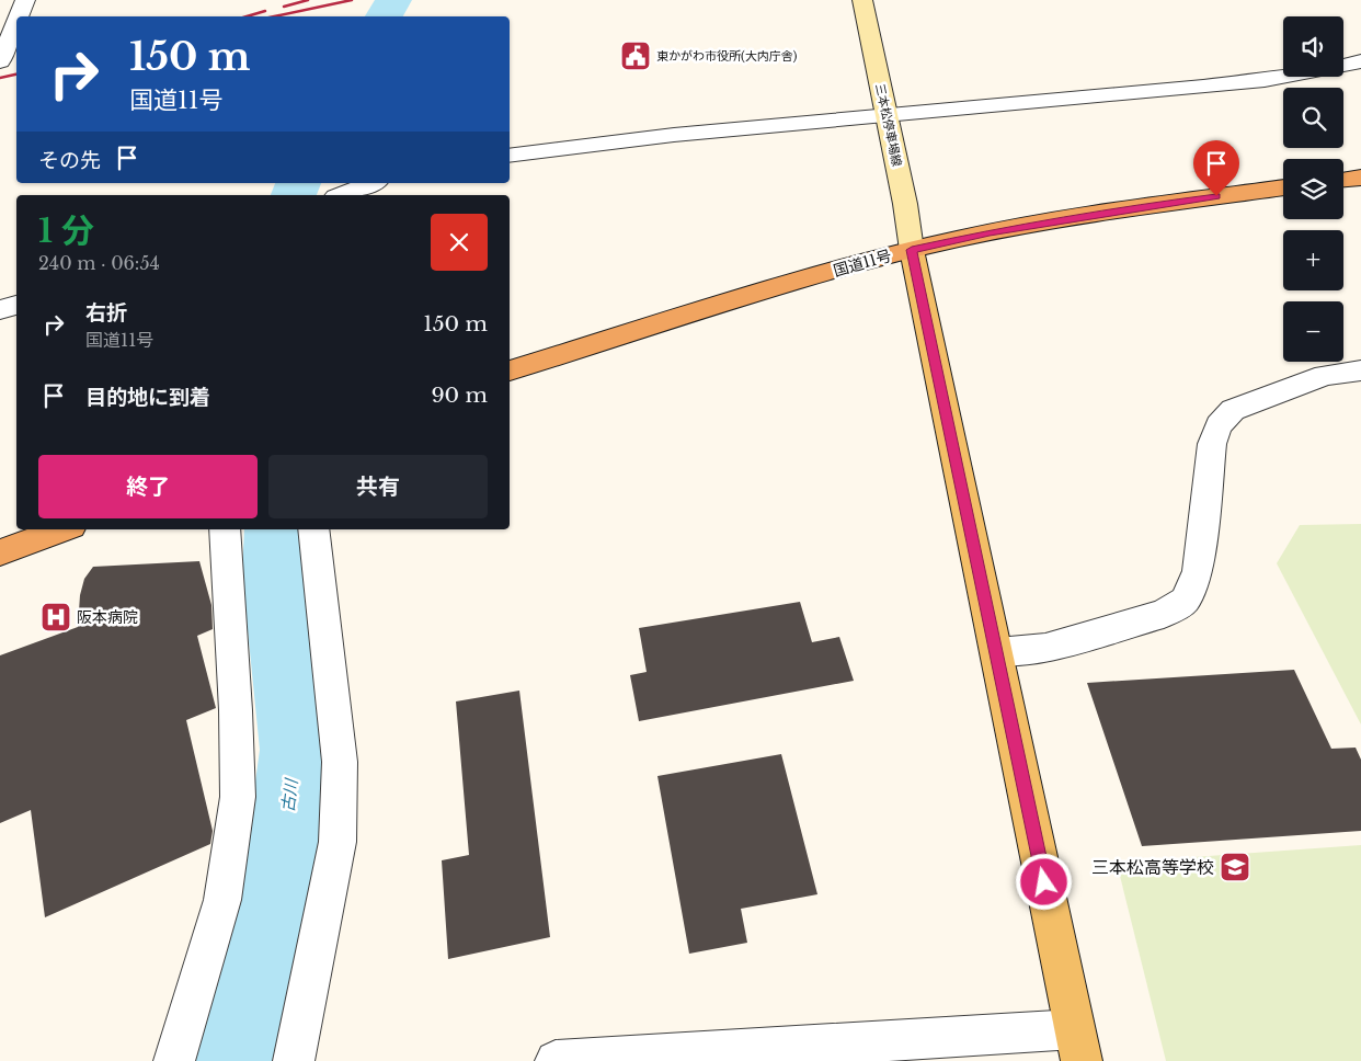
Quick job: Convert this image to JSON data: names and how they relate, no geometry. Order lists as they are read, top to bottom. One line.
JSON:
{"streets":{"highway":["国道11号"],"main road":["三本松停車場線"]},"crossings":[["三本松停車場線","国道11号"]],"water":["古川"],"places":{"public building":["東かがわ市役所(大内庁舎)"],"hospital":["阪本病院"],"school or university":["三本松高等学校"]},"page":{"map_buttons":["+","−"],"turn":["150 m","国道11号"],"then":"その先","heading":["1 分","240 m · 06:54"],"list":[{"name":"右折","note":"国道11号","value":"150 m"},{"name":"目的地に到着","value":"90 m"}],"buttons":["終了","共有"]}}
